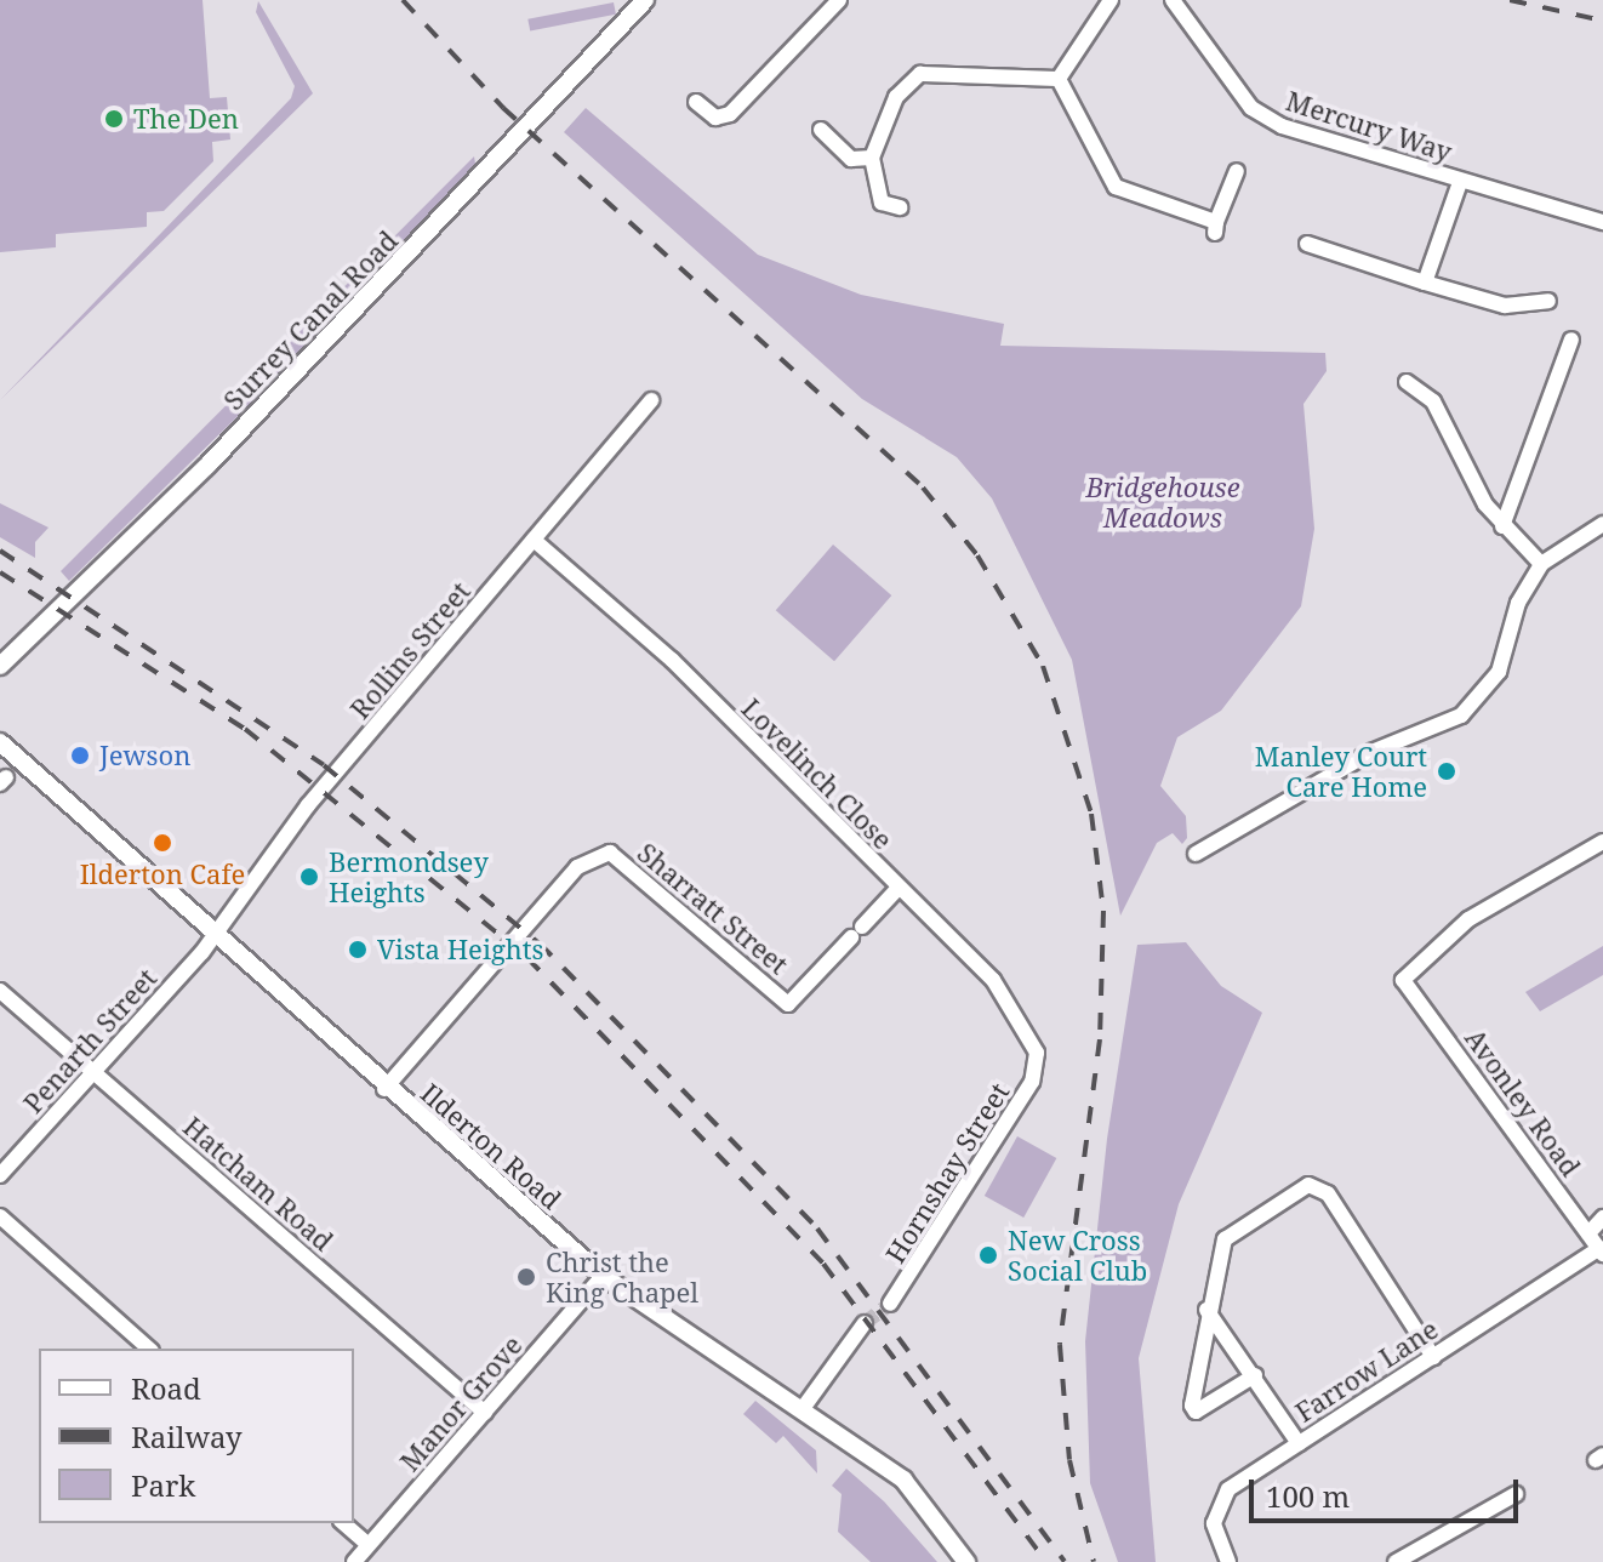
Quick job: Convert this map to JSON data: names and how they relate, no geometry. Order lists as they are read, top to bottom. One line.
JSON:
{"streets":{"street":["Mercury Way","Surrey Canal Road","Rollins Street","Lovelinch Close","Sharratt Street","Penarth Street","Avonley Road","Ilderton Road","Hornshay Street","Hatcham Road","Farrow Lane","Manor Grove"]},"crossings":[["Rollins Street","Lovelinch Close"],["Rollins Street","Penarth Street"],["Rollins Street","Ilderton Road"],["Lovelinch Close","Sharratt Street"],["Lovelinch Close","Hornshay Street"],["Sharratt Street","Ilderton Road"],["Penarth Street","Ilderton Road"],["Penarth Street","Hatcham Road"],["Avonley Road","Farrow Lane"],["Ilderton Road","Manor Grove"],["Hatcham Road","Manor Grove"]],"parks":["Bridgehouse Meadows"],"places":["The Den","Jewson","Manley Court Care Home","Ilderton Cafe","Bermondsey Heights","Vista Heights","New Cross Social Club","Christ the King Chapel"],"legend":["Road","Railway","Park"],"scale_bar":"100 m"}
